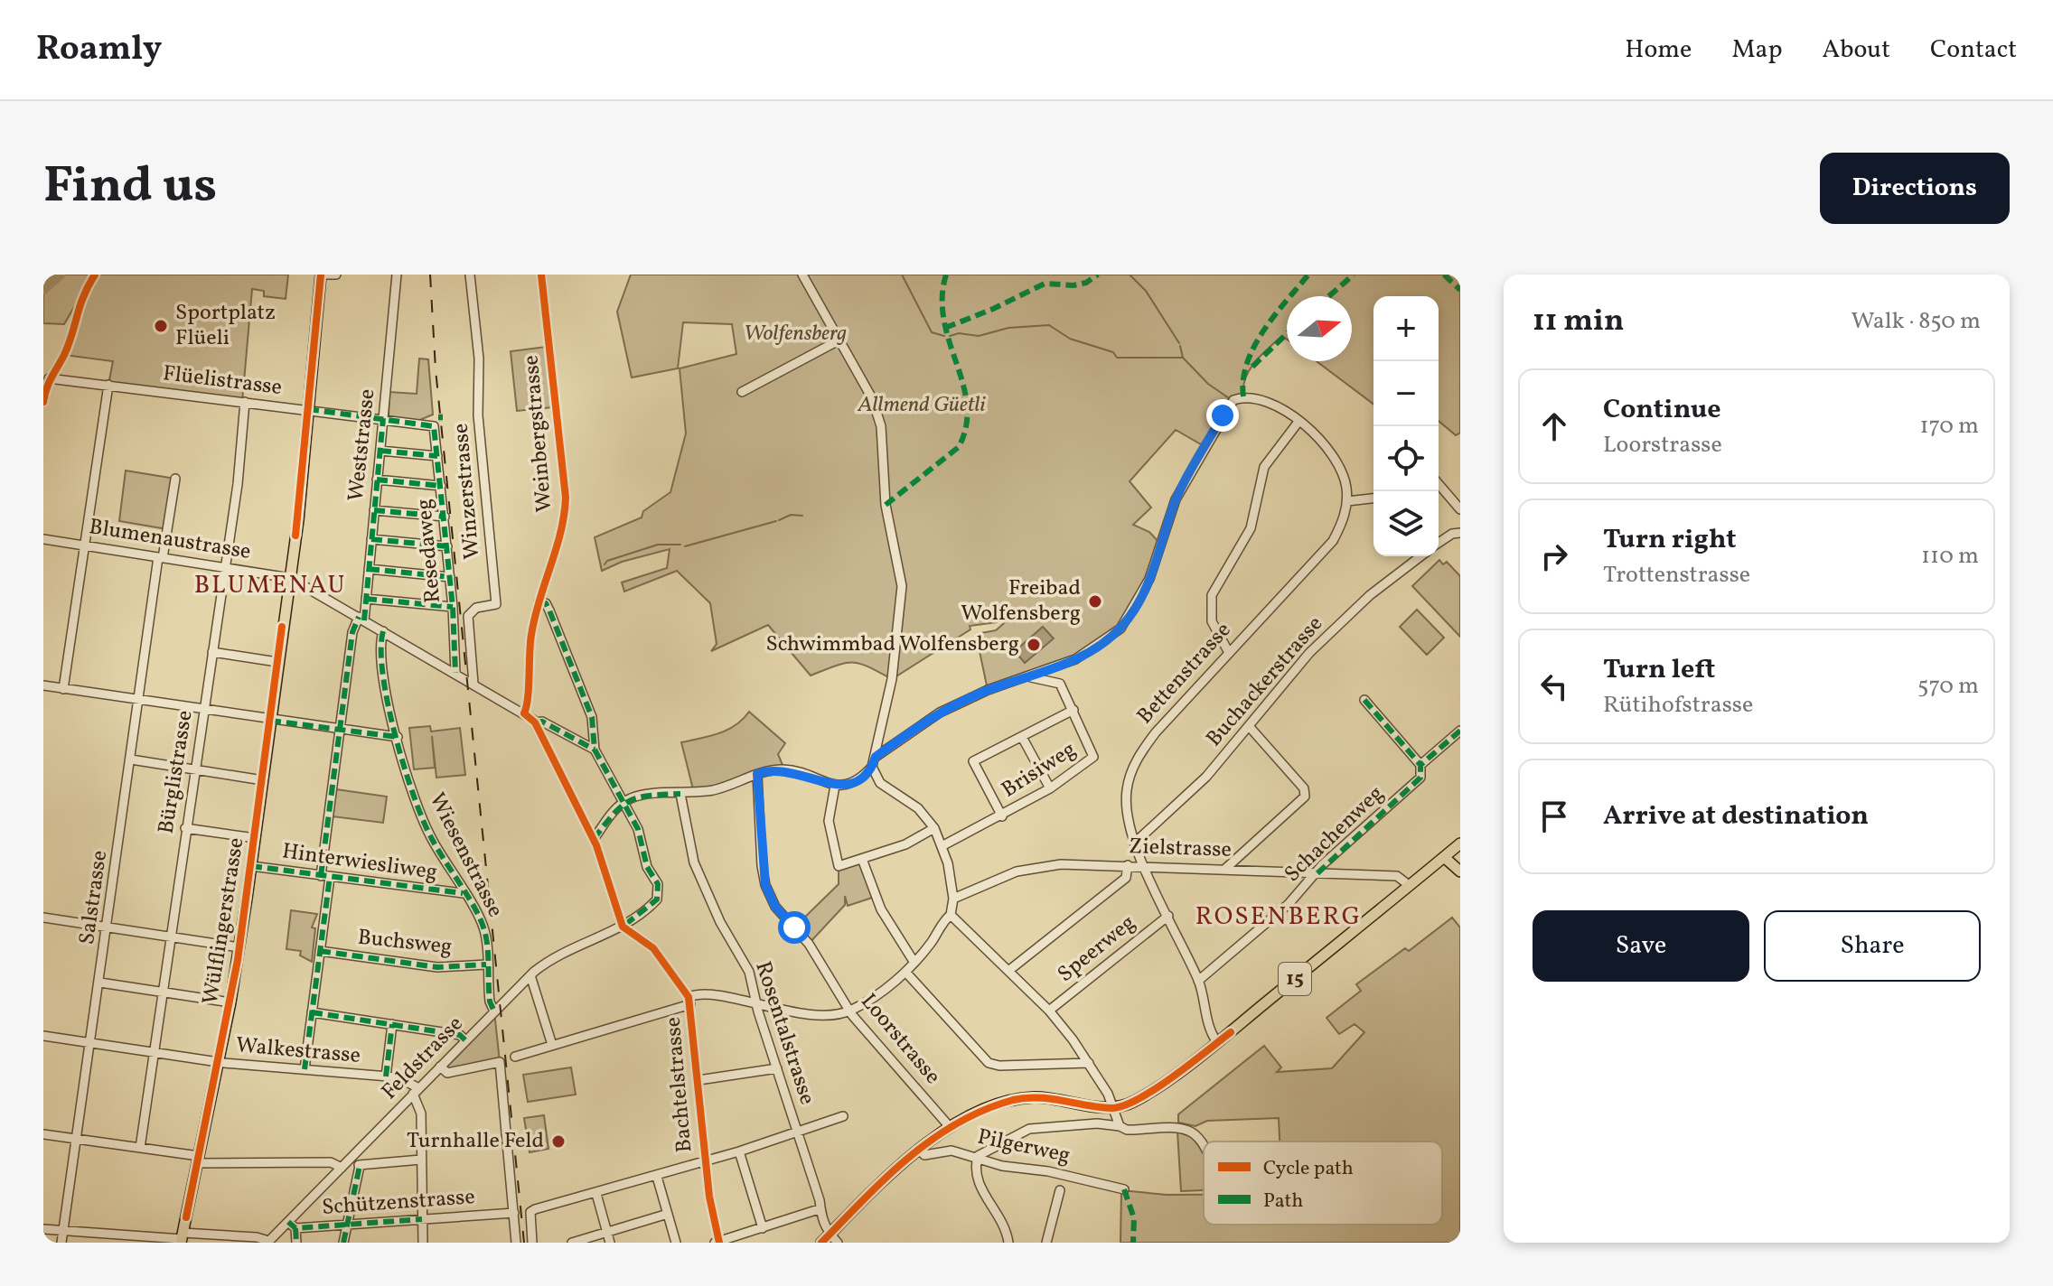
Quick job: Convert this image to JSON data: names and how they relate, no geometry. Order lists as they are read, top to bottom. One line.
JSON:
{"streets":{"main road":["Wülflingerstrasse","15"],"street":["Flüelistrasse","Weinbergstrasse","Weststrasse","Winzerstrasse","Blumenaustrasse","Resedaweg","Bettenstrasse","Buchackerstrasse","Brisiweg","Bürglistrasse","Schachenweg","Zielstrasse","Wiesenstrasse","Hinterwiesliweg","Salstrasse","Buchsweg","Speerweg","Rosentalstrasse","Loorstrasse","Walkestrasse","Feldstrasse","Bachtelstrasse","Pilgerweg","Schützenstrasse"]},"crossings":[["Flüelistrasse","Weststrasse"],["Flüelistrasse","Resedaweg"],["Flüelistrasse","Bürglistrasse"],["Flüelistrasse","Wülflingerstrasse"],["Weststrasse","Hinterwiesliweg"],["Weststrasse","Buchsweg"],["Weststrasse","Walkestrasse"],["Blumenaustrasse","Bürglistrasse"],["Blumenaustrasse","Salstrasse"],["Blumenaustrasse","Wülflingerstrasse"],["Bettenstrasse","Buchackerstrasse"],["Bettenstrasse","Schachenweg"],["Bettenstrasse","Zielstrasse"],["Bettenstrasse","Speerweg"],["Bettenstrasse","15"],["Bürglistrasse","Walkestrasse"],["Schachenweg","Zielstrasse"],["Zielstrasse","15"],["Wiesenstrasse","Hinterwiesliweg"],["Wiesenstrasse","Buchsweg"],["Wiesenstrasse","Feldstrasse"],["Hinterwiesliweg","Wülflingerstrasse"],["Salstrasse","Walkestrasse"],["Wülflingerstrasse","Walkestrasse"],["Walkestrasse","Feldstrasse"],["Feldstrasse","Bachtelstrasse"],["Feldstrasse","Schützenstrasse"]],"districts":["BLUMENAU","ROSENBERG"],"parks":["Wolfensberg","Allmend Güetli"],"places":["Sportplatz Flüeli","Freibad Wolfensberg","Schwimmbad Wolfensberg","Turnhalle Feld"],"legend":["Cycle path","Path"],"north":"right","page":{"header":"Roamly","nav":["Home","Map","About","Contact"],"title":"Find us","buttons":["Directions",["Save","Share"]],"heading":["11 min","Walk · 850 m"],"map_buttons":["+","−"],"list":[["Continue","Loorstrasse","170 m"],["Turn right","Trottenstrasse","110 m"],["Turn left","Rütihofstrasse","570 m"],"Arrive at destination"]}}
